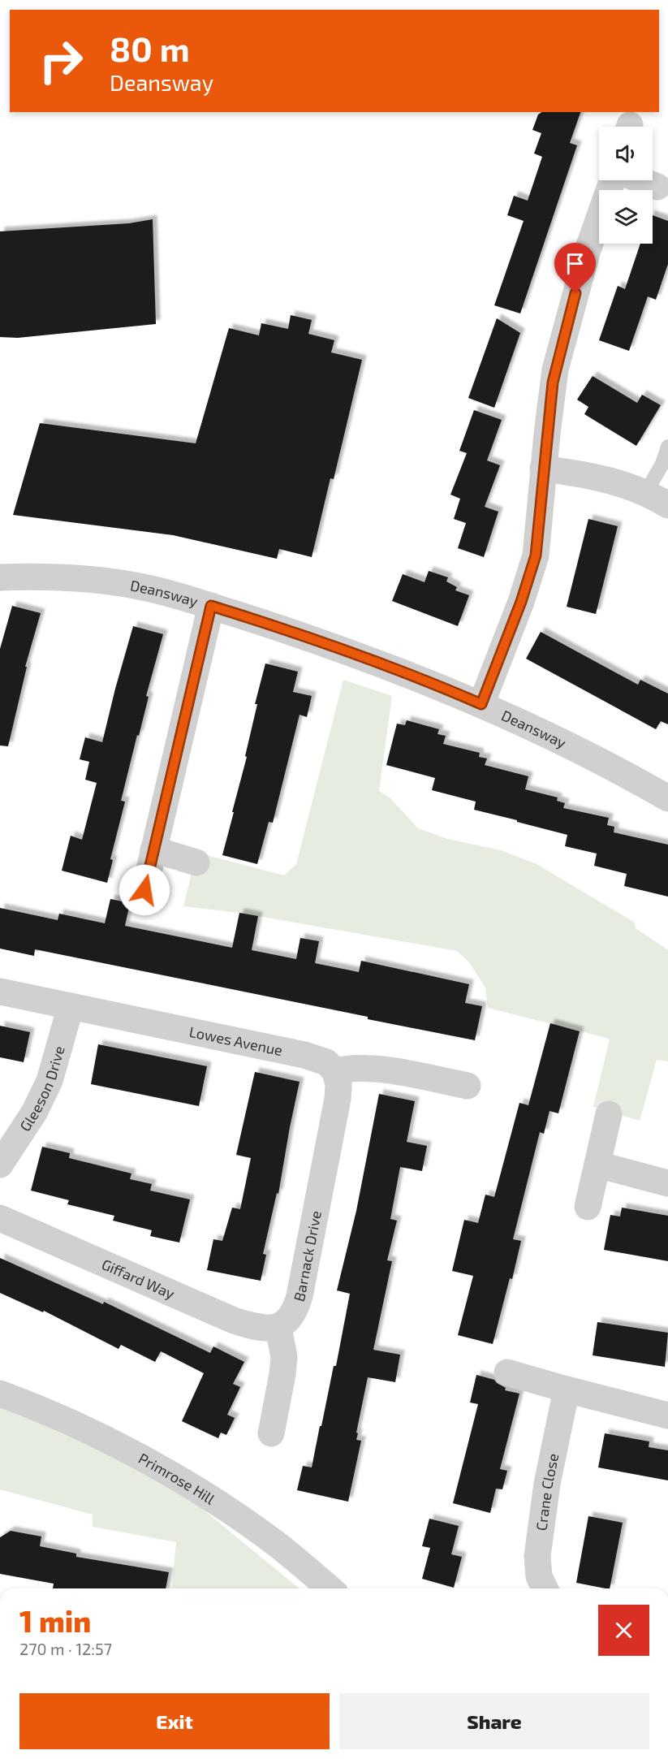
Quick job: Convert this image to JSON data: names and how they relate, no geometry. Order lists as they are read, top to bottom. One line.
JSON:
{"streets":{"street":["Deansway","Lowes Avenue","Gleeson Drive","Barnack Drive","Giffard Way","Primrose Hill","Crane Close"]},"crossings":[["Lowes Avenue","Gleeson Drive"],["Lowes Avenue","Barnack Drive"],["Barnack Drive","Giffard Way"]],"page":{"turn":["80 m","Deansway"],"heading":["1 min","270 m · 12:57"],"buttons":["Exit","Share"]}}
